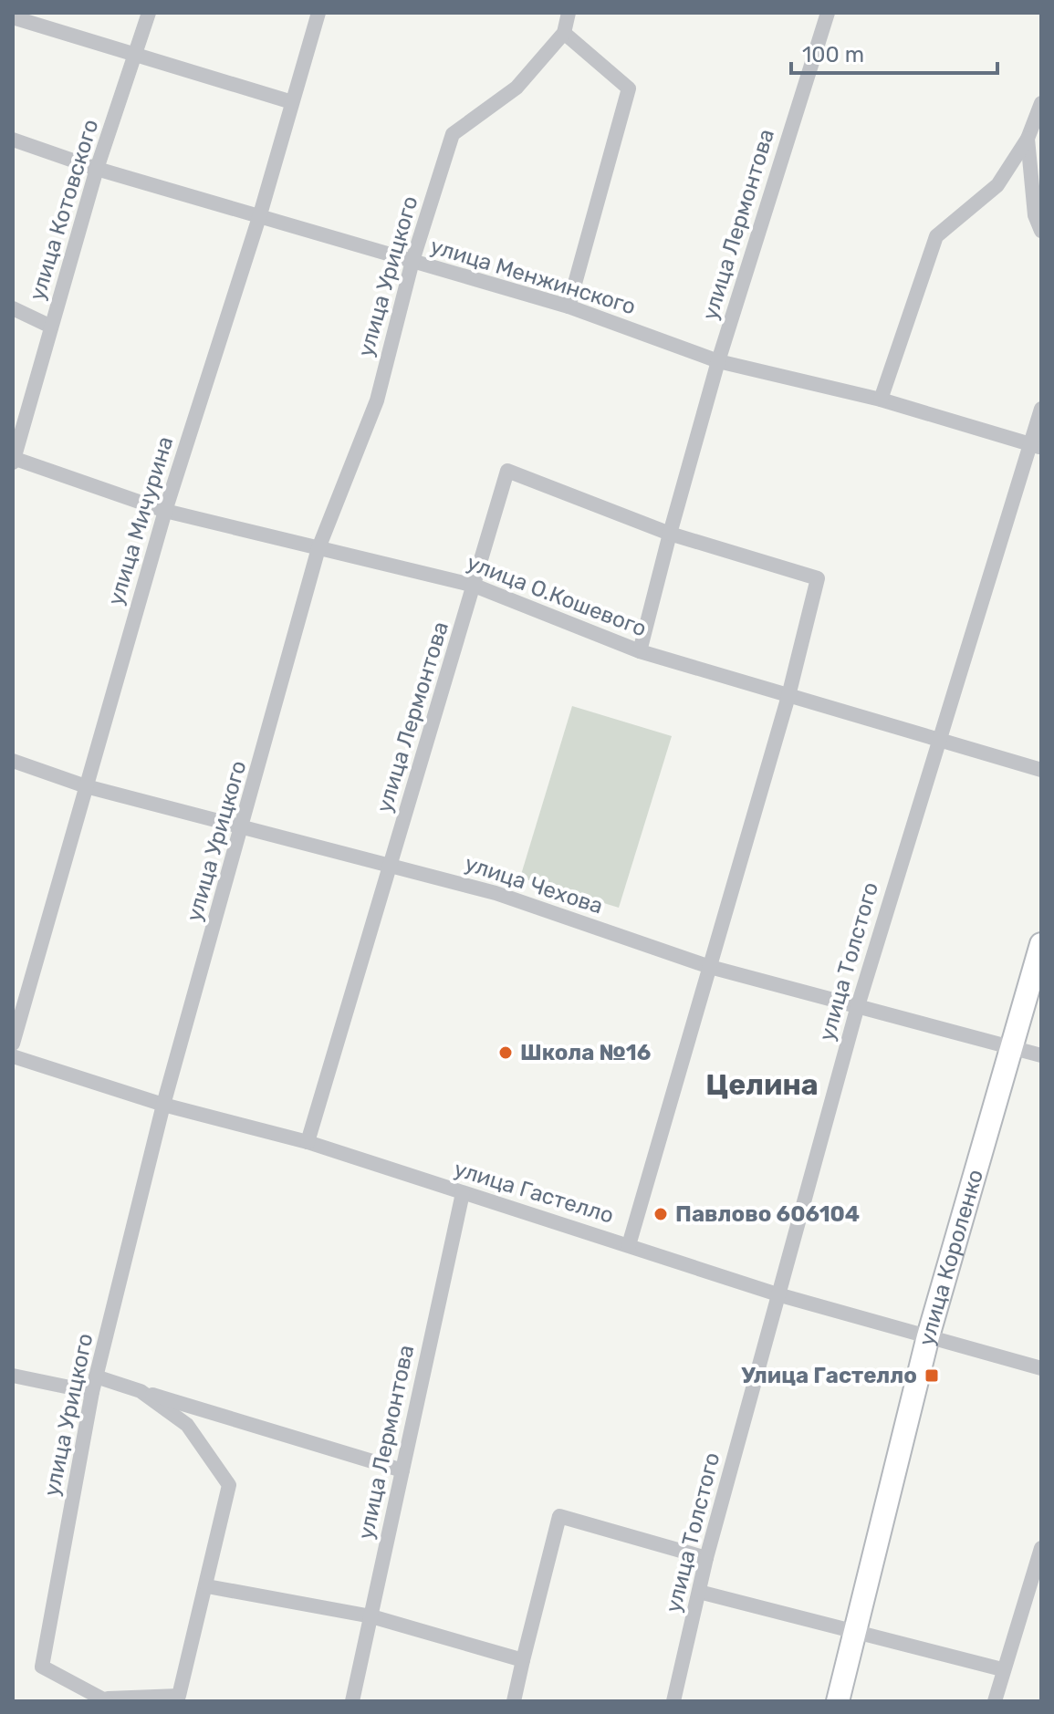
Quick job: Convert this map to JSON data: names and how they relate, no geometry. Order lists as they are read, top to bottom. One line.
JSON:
{"streets":{"street":["улица Котовского","улица Лермонтова","улица Урицкого","улица Менжинского","улица Мичурина","улица О.Кошевого","улица Чехова","улица Толстого","улица Гастелло","улица Короленко"]},"crossings":[["улица Котовского","улица Менжинского"],["улица Котовского","улица О.Кошевого"],["улица Лермонтова","улица Менжинского"],["улица Лермонтова","улица О.Кошевого"],["улица Лермонтова","улица Чехова"],["улица Лермонтова","улица Гастелло"],["улица Урицкого","улица Менжинского"],["улица Урицкого","улица О.Кошевого"],["улица Урицкого","улица Чехова"],["улица Урицкого","улица Гастелло"],["улица Менжинского","улица Мичурина"],["улица Менжинского","улица Толстого"],["улица Мичурина","улица О.Кошевого"],["улица Мичурина","улица Чехова"],["улица О.Кошевого","улица Толстого"],["улица Чехова","улица Толстого"],["улица Чехова","улица Короленко"],["улица Толстого","улица Гастелло"],["улица Гастелло","улица Короленко"]],"districts":["Целина"],"places":{"other":["Школа №16","Павлово 606104"],"transit":["Улица Гастелло"]},"scale_bar":"100 m"}
